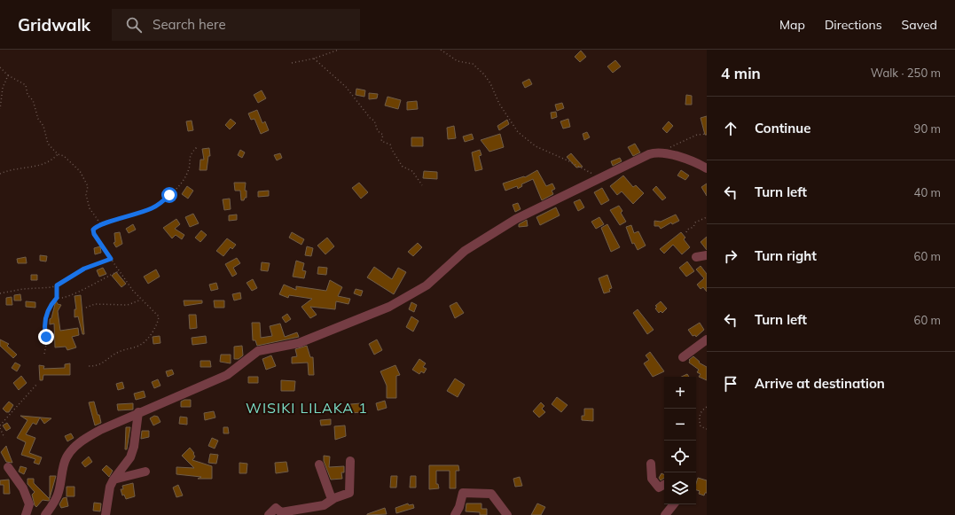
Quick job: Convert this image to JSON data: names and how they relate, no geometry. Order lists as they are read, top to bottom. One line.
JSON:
{"districts":["WISIKI LILAKA 1"],"page":{"header":"Gridwalk","search":"Search here","nav":["Map","Directions","Saved"],"heading":["4 min","Walk · 250 m"],"list":[["Continue","90 m"],["Turn left","40 m"],["Turn right","60 m"],["Turn left","60 m"],"Arrive at destination"],"map_buttons":["+","−"]}}
